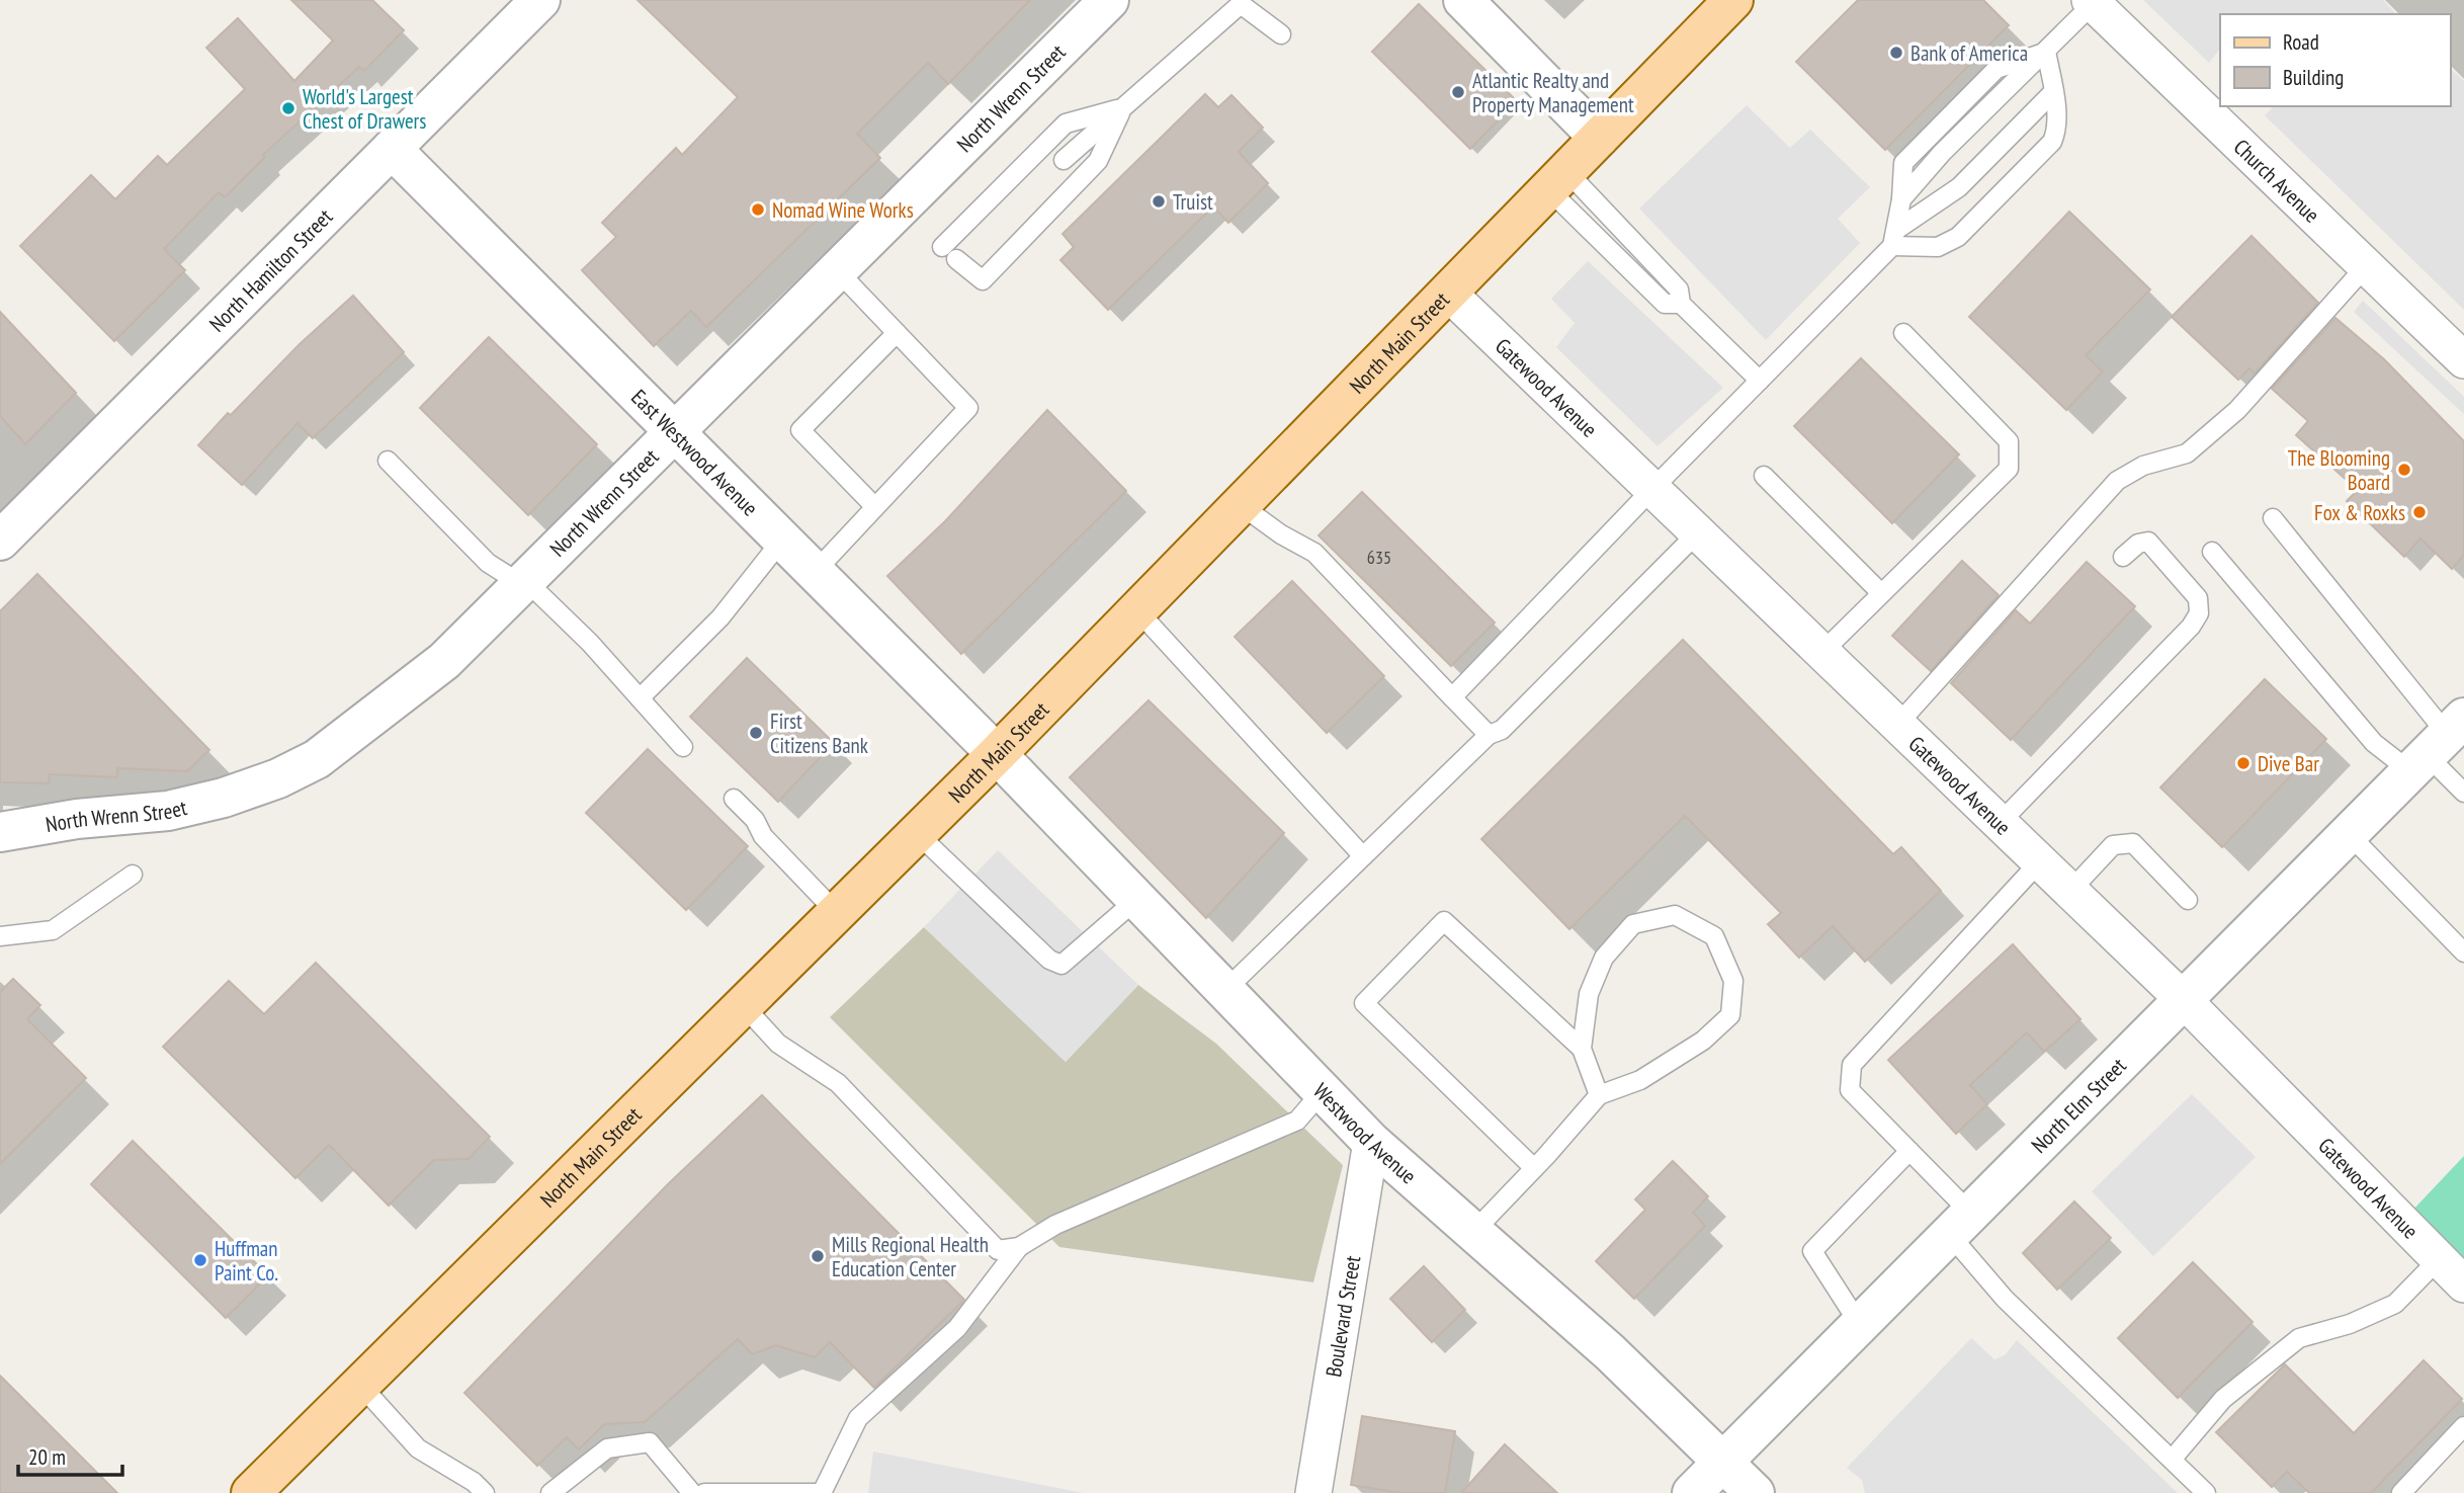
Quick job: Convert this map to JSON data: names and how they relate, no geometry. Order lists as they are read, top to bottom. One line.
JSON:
{"streets":{"main road":["North Main Street"],"street":["North Wrenn Street","Church Avenue","North Hamilton Street","Gatewood Avenue","East Westwood Avenue","North Elm Street","Westwood Avenue","Boulevard Street"]},"crossings":[["North Wrenn Street","East Westwood Avenue"],["North Hamilton Street","East Westwood Avenue"],["North Main Street","Gatewood Avenue"],["North Main Street","East Westwood Avenue"],["North Main Street","Westwood Avenue"],["Gatewood Avenue","North Elm Street"],["East Westwood Avenue","Westwood Avenue"],["North Elm Street","Westwood Avenue"],["Westwood Avenue","Boulevard Street"]],"places":["Bank of America","Atlantic Realty and Property Management","World's Largest Chest of Drawers","Truist","Nomad Wine Works","The Blooming Board","Fox & Roxks","First Citizens Bank","Dive Bar","Mills Regional Health Education Center","Huffman Paint Co."],"house_numbers":["635"],"legend":["Road","Building"],"scale_bar":"20 m"}
